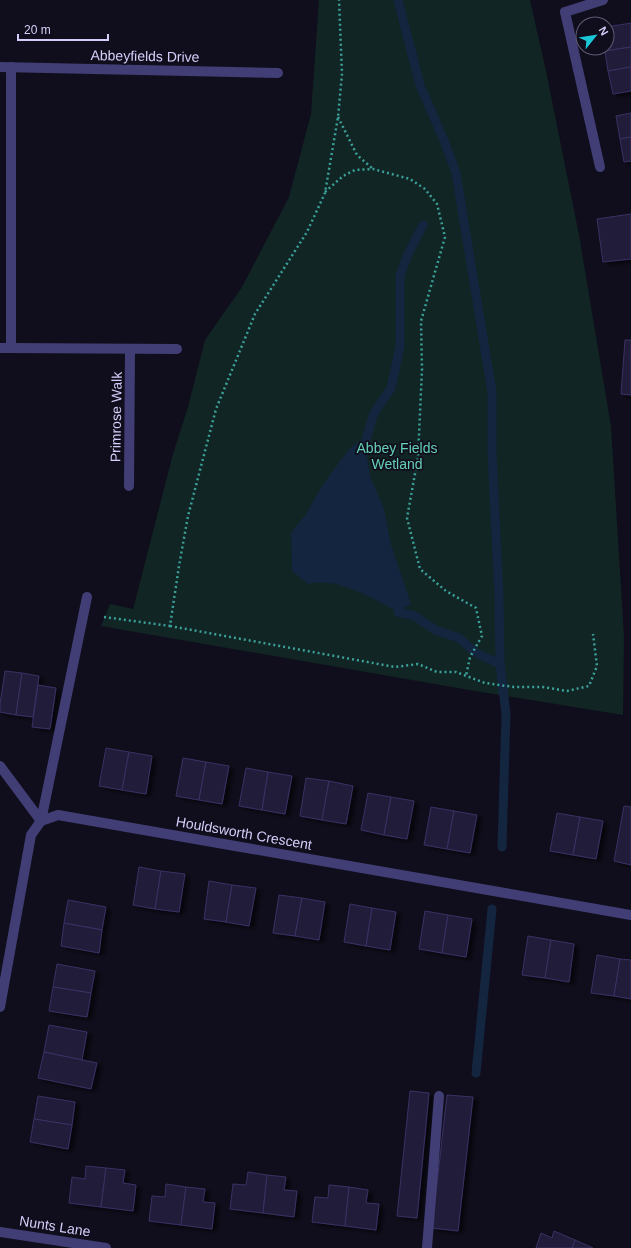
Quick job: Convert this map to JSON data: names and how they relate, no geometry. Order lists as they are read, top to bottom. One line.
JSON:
{"streets":{"street":["Abbeyfields Drive","Primrose Walk","Houldsworth Crescent","Nunts Lane"]},"parks":["Abbey Fields Wetland"],"scale_bar":"20 m","north":"top right"}
